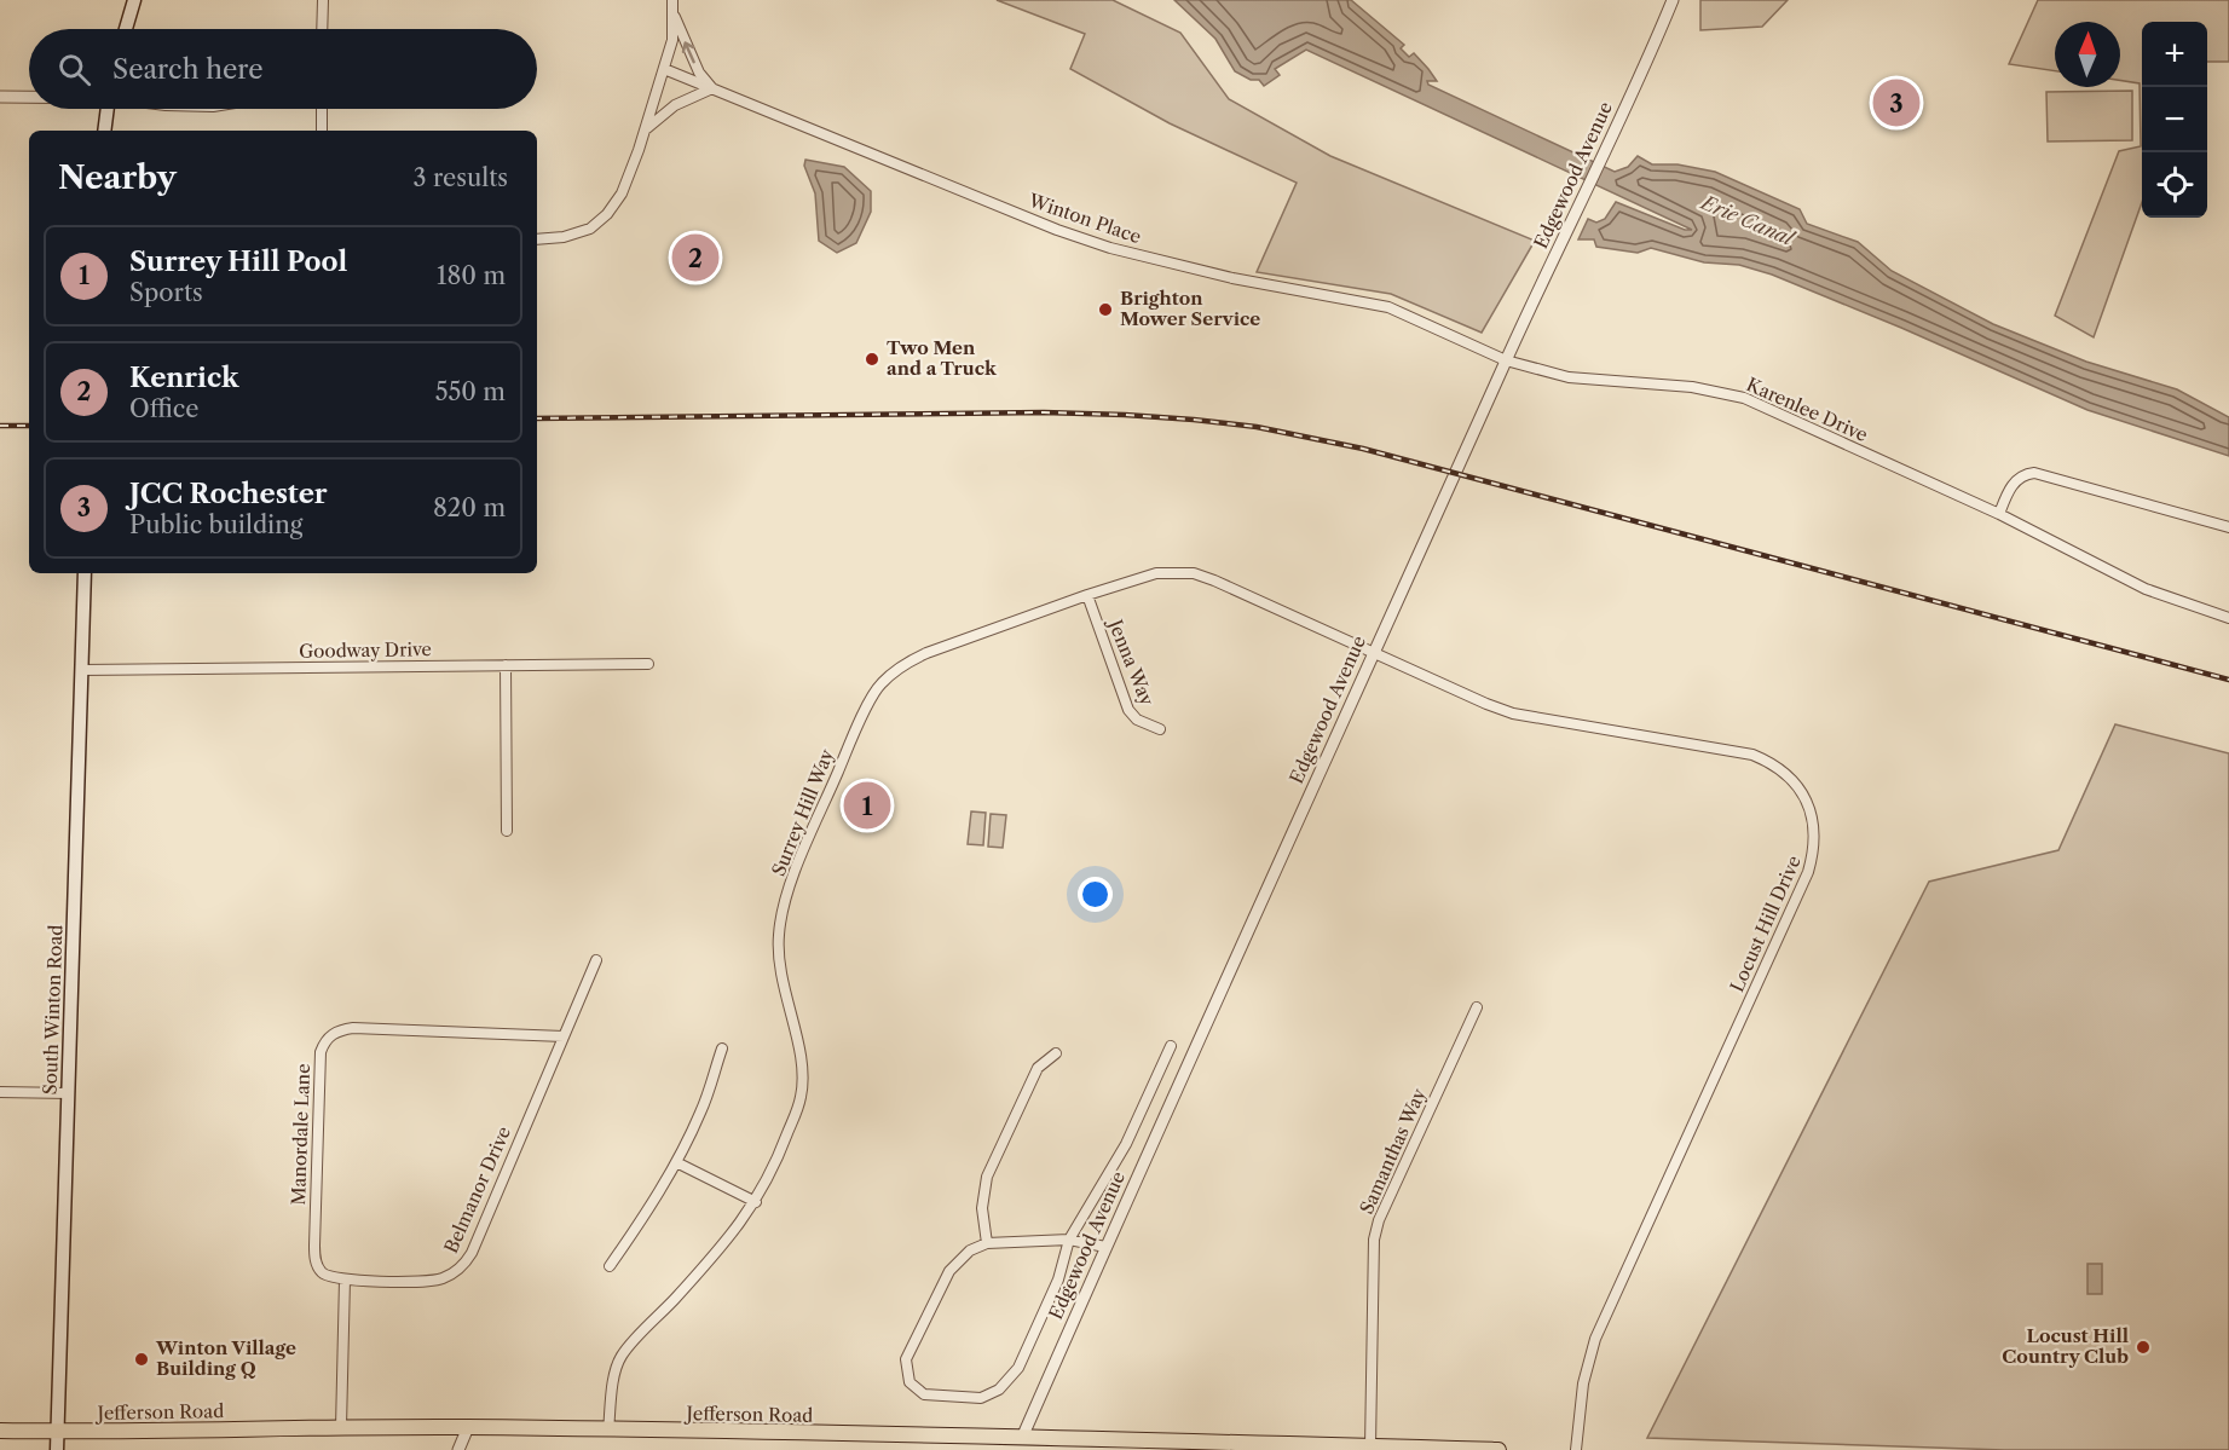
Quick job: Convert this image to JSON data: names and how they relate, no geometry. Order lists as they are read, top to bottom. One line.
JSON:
{"streets":{"main road":["South Winton Road","Jefferson Road"],"street":["Edgewood Avenue","Winton Place","Karenlee Drive","Goodway Drive","Jenna Way","Surrey Hill Way","Locust Hill Drive","Manordale Lane","Samanthas Way","Belmanor Drive"]},"crossings":[["Edgewood Avenue","Winton Place"],["Edgewood Avenue","Karenlee Drive"],["Edgewood Avenue","Surrey Hill Way"],["Edgewood Avenue","Locust Hill Drive"],["Edgewood Avenue","Jefferson Road"],["Winton Place","Karenlee Drive"],["Goodway Drive","South Winton Road"],["Jenna Way","Surrey Hill Way"],["Surrey Hill Way","Locust Hill Drive"],["Surrey Hill Way","Jefferson Road"],["South Winton Road","Jefferson Road"],["Manordale Lane","Belmanor Drive"],["Samanthas Way","Jefferson Road"]],"water":["Erie Canal"],"places":["Brighton Mower Service","Two Men and a Truck","Locust Hill Country Club","Winton Village Building Q"],"north":"top","page":{"map_buttons":["+","−"],"search":"Search here","pins":["3","2","1"],"heading":["Nearby","3 results"],"list":[{"mark":"1","name":"Surrey Hill Pool","note":"Sports","value":"180 m"},{"mark":"2","name":"Kenrick","note":"Office","value":"550 m"},{"mark":"3","name":"JCC Rochester","note":"Public building","value":"820 m"}]}}
